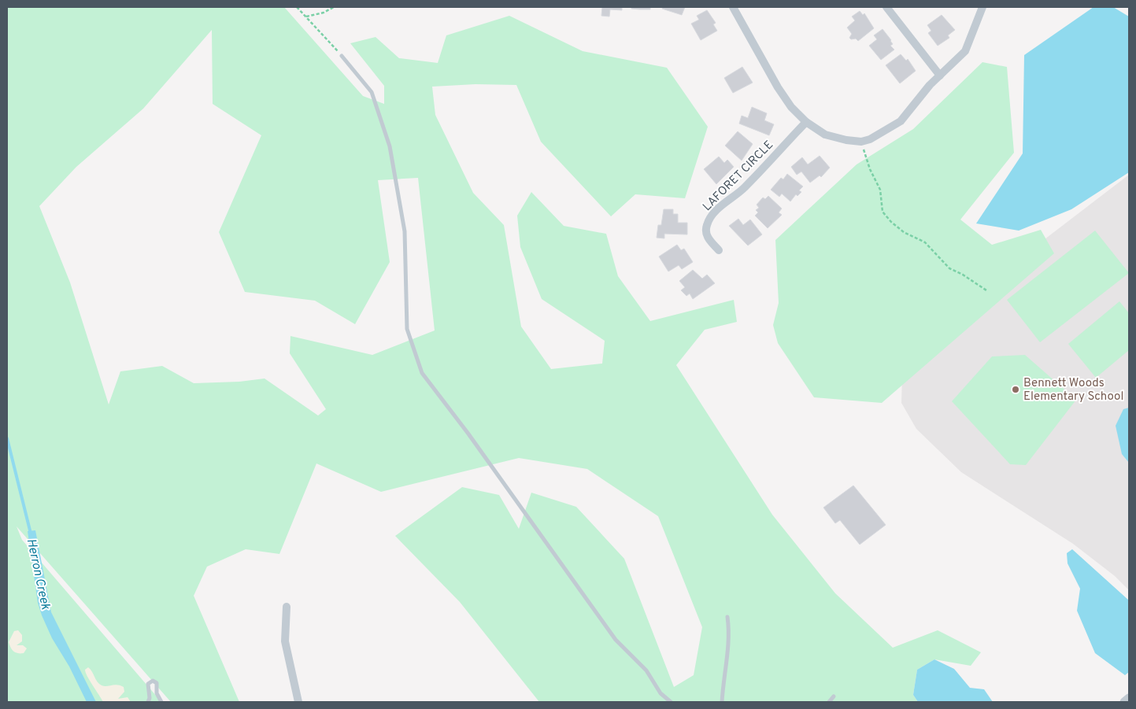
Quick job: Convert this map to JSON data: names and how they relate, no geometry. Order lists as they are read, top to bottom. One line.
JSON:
{"streets":{"street":["LAFORET CIRCLE"]},"water":["Herron Creek"],"places":["Bennett Woods Elementary School"]}
